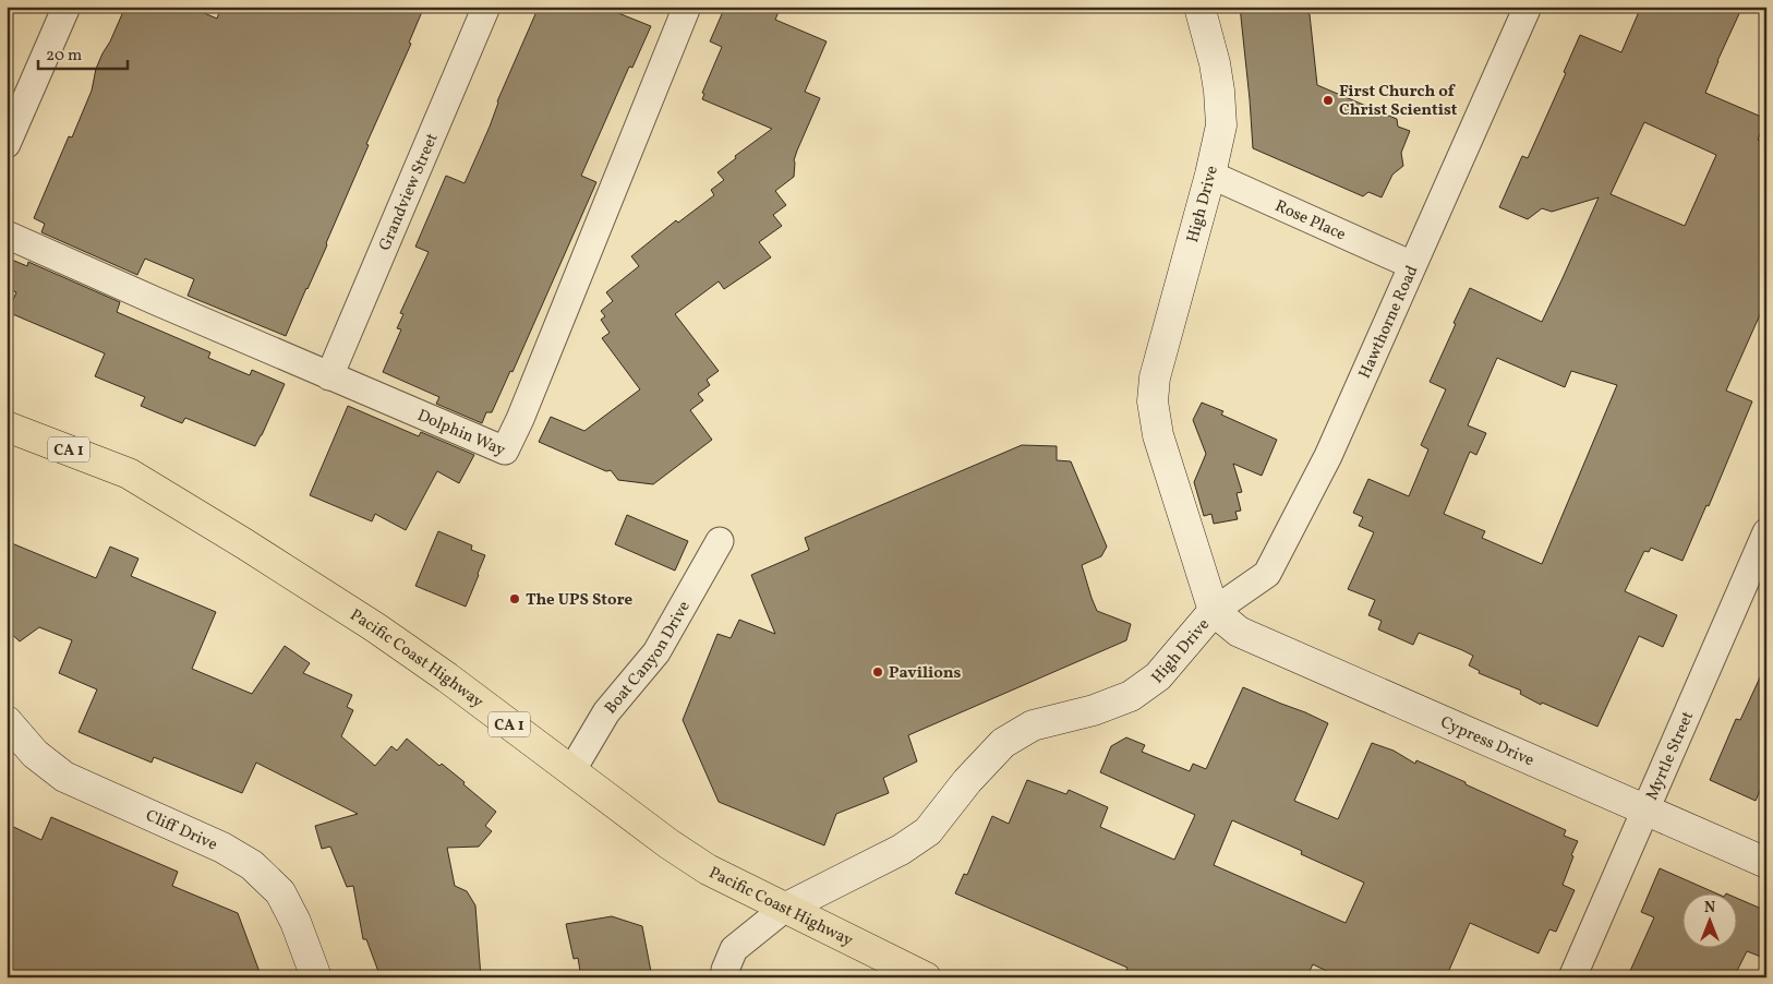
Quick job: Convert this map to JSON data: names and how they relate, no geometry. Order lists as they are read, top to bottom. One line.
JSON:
{"streets":{"highway":["CA 1","Pacific Coast Highway"],"street":["Grandview Street","High Drive","Rose Place","Hawthorne Road","Dolphin Way","Boat Canyon Drive","Cypress Drive","Myrtle Street","Cliff Drive"]},"crossings":[["Grandview Street","Dolphin Way"],["High Drive","Rose Place"],["High Drive","Hawthorne Road"],["High Drive","Pacific Coast Highway"],["High Drive","Cypress Drive"],["Rose Place","Hawthorne Road"],["Hawthorne Road","Cypress Drive"],["Boat Canyon Drive","Pacific Coast Highway"],["Cypress Drive","Myrtle Street"]],"places":["First Church of Christ Scientist","The UPS Store","Pavilions"],"scale_bar":"20 m","north":"top"}
